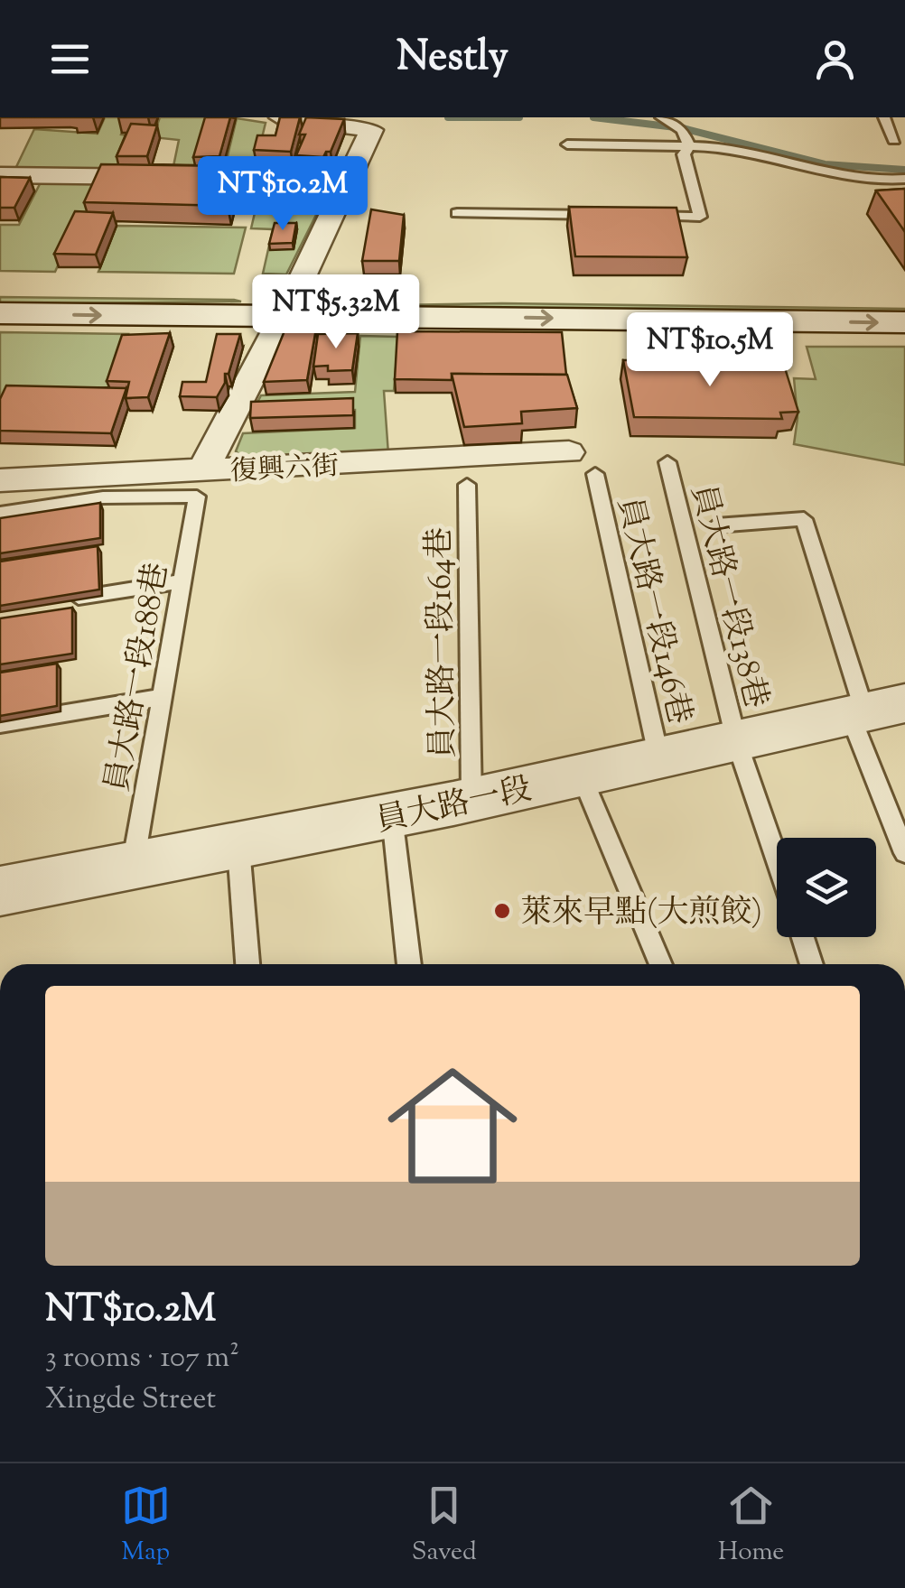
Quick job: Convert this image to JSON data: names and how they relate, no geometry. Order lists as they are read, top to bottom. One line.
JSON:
{"streets":{"main road":["員大路一段"],"street":["復興六街"],"lane":["員大路一段138巷","員大路一段146巷","員大路一段164巷","員大路一段188巷"]},"crossings":[["復興六街","員大路一段188巷"],["員大路一段138巷","員大路一段"],["員大路一段146巷","員大路一段"],["員大路一段164巷","員大路一段"],["員大路一段188巷","員大路一段"]],"places":["萊來早點(大煎餃)"],"page":{"header":"Nestly","price":["NT$10.2M","NT$5.32M","NT$10.5M"],"list":[{"name":"NT$10.2M","note":"3 rooms · 107 m² · Xingde Street"}],"tabs":["Map","Saved","Home"]}}
